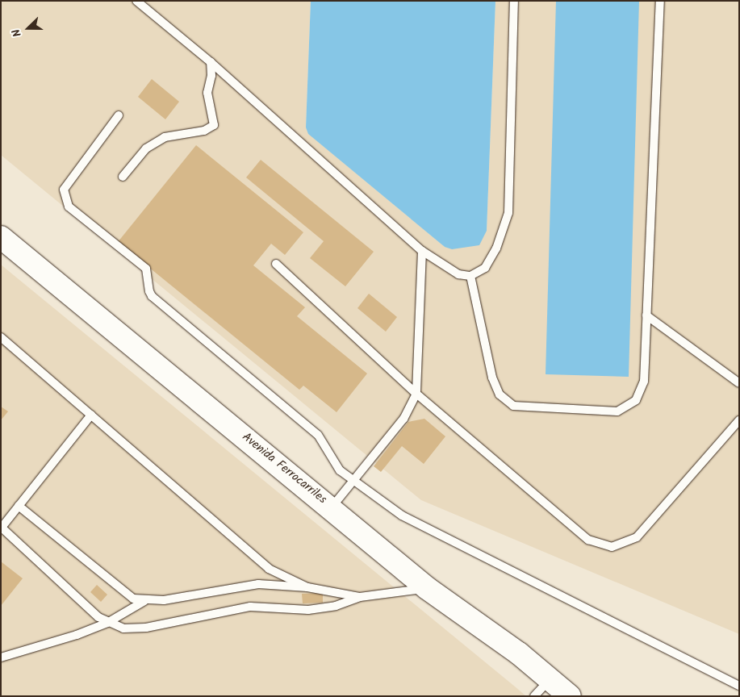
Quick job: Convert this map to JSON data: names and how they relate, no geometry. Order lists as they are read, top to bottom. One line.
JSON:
{"streets":{"main road":["Avenida Ferrocarriles"]},"north":"left"}
